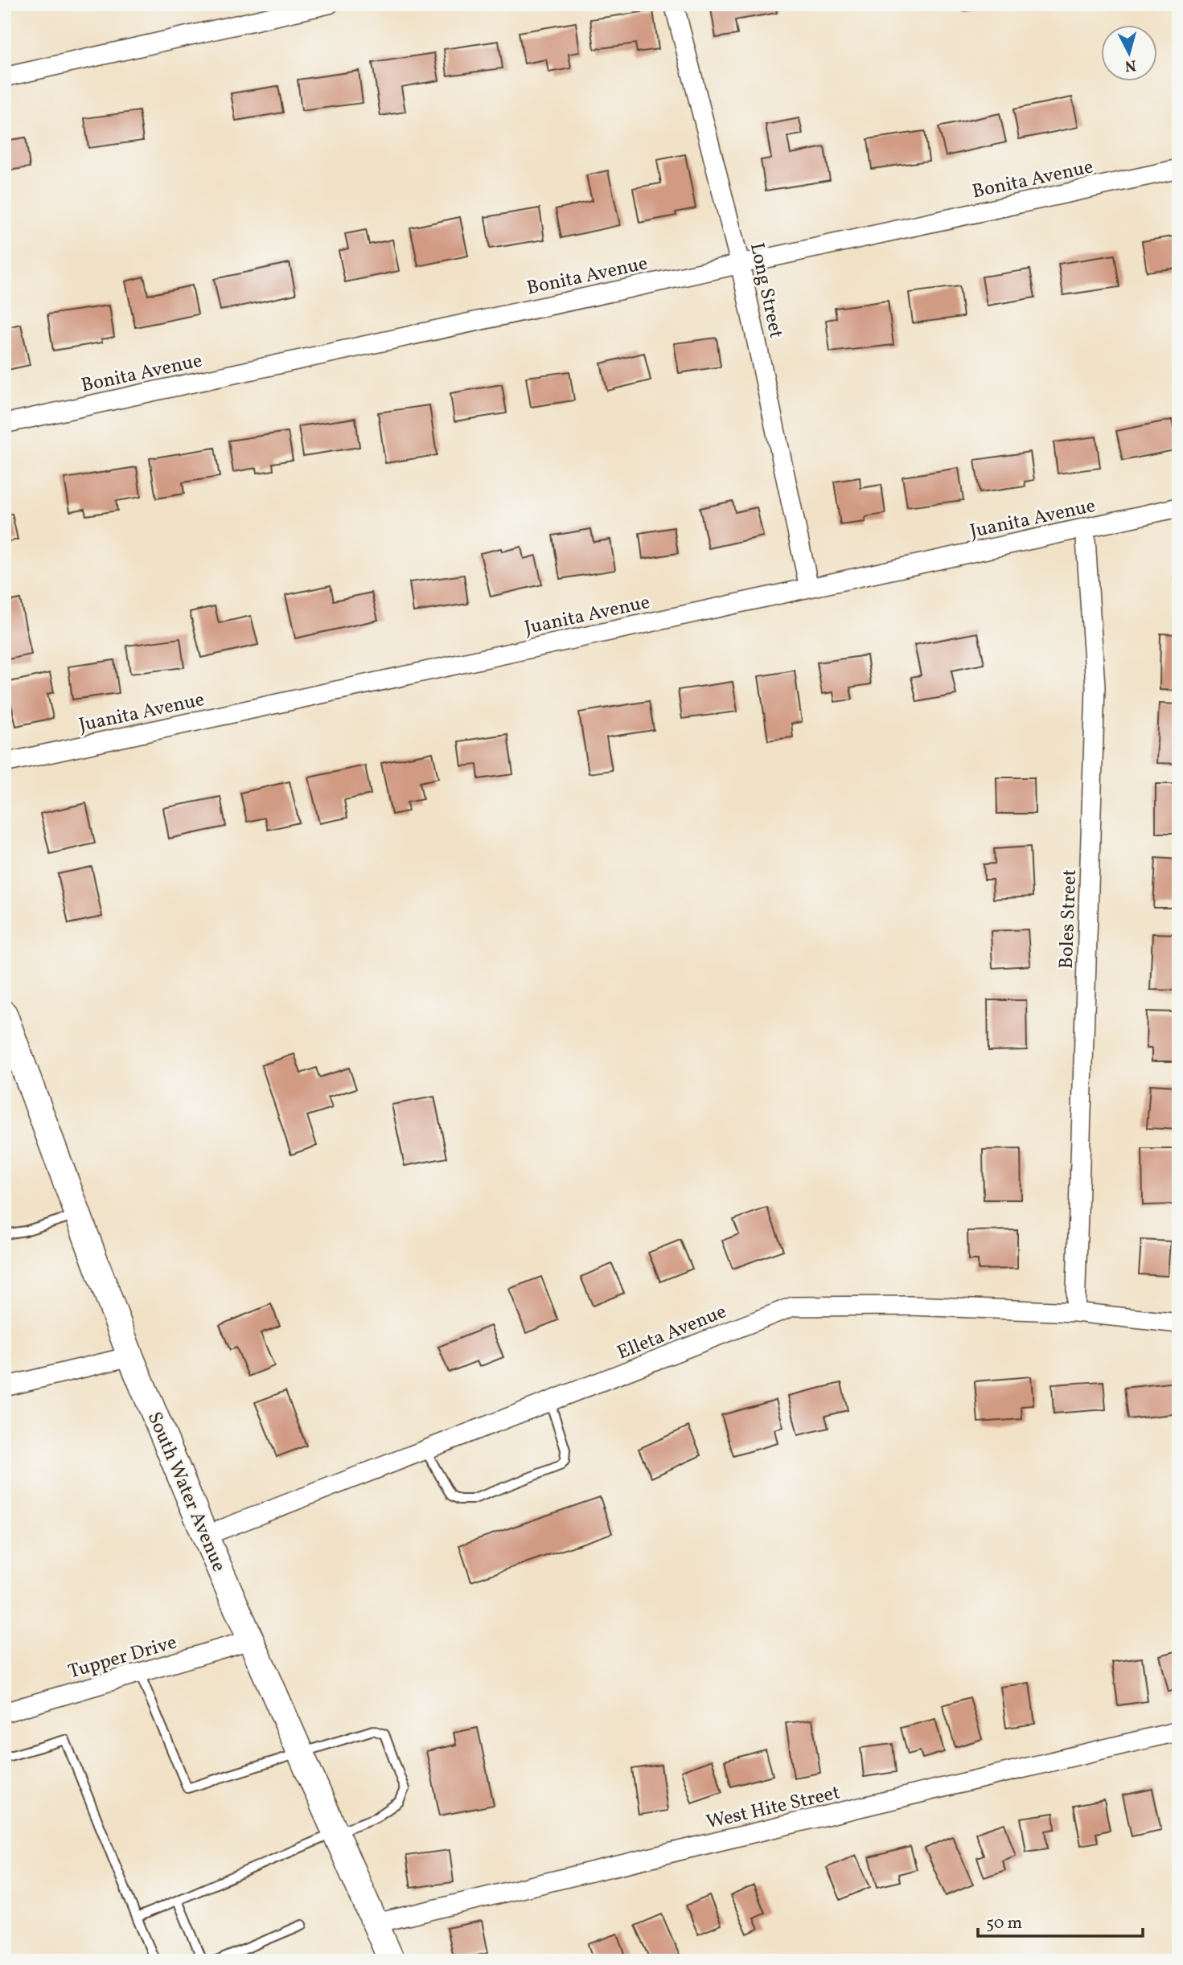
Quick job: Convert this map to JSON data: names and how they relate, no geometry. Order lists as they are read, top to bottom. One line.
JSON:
{"streets":{"main road":["South Water Avenue"],"street":["Bonita Avenue","Long Street","Juanita Avenue","Boles Street","Elleta Avenue","Tupper Drive","West Hite Street"]},"crossings":[["Bonita Avenue","Long Street"],["Long Street","Juanita Avenue"],["Juanita Avenue","Boles Street"],["Boles Street","Elleta Avenue"],["Elleta Avenue","South Water Avenue"],["South Water Avenue","Tupper Drive"],["South Water Avenue","West Hite Street"]],"scale_bar":"50 m","north":"bottom"}
